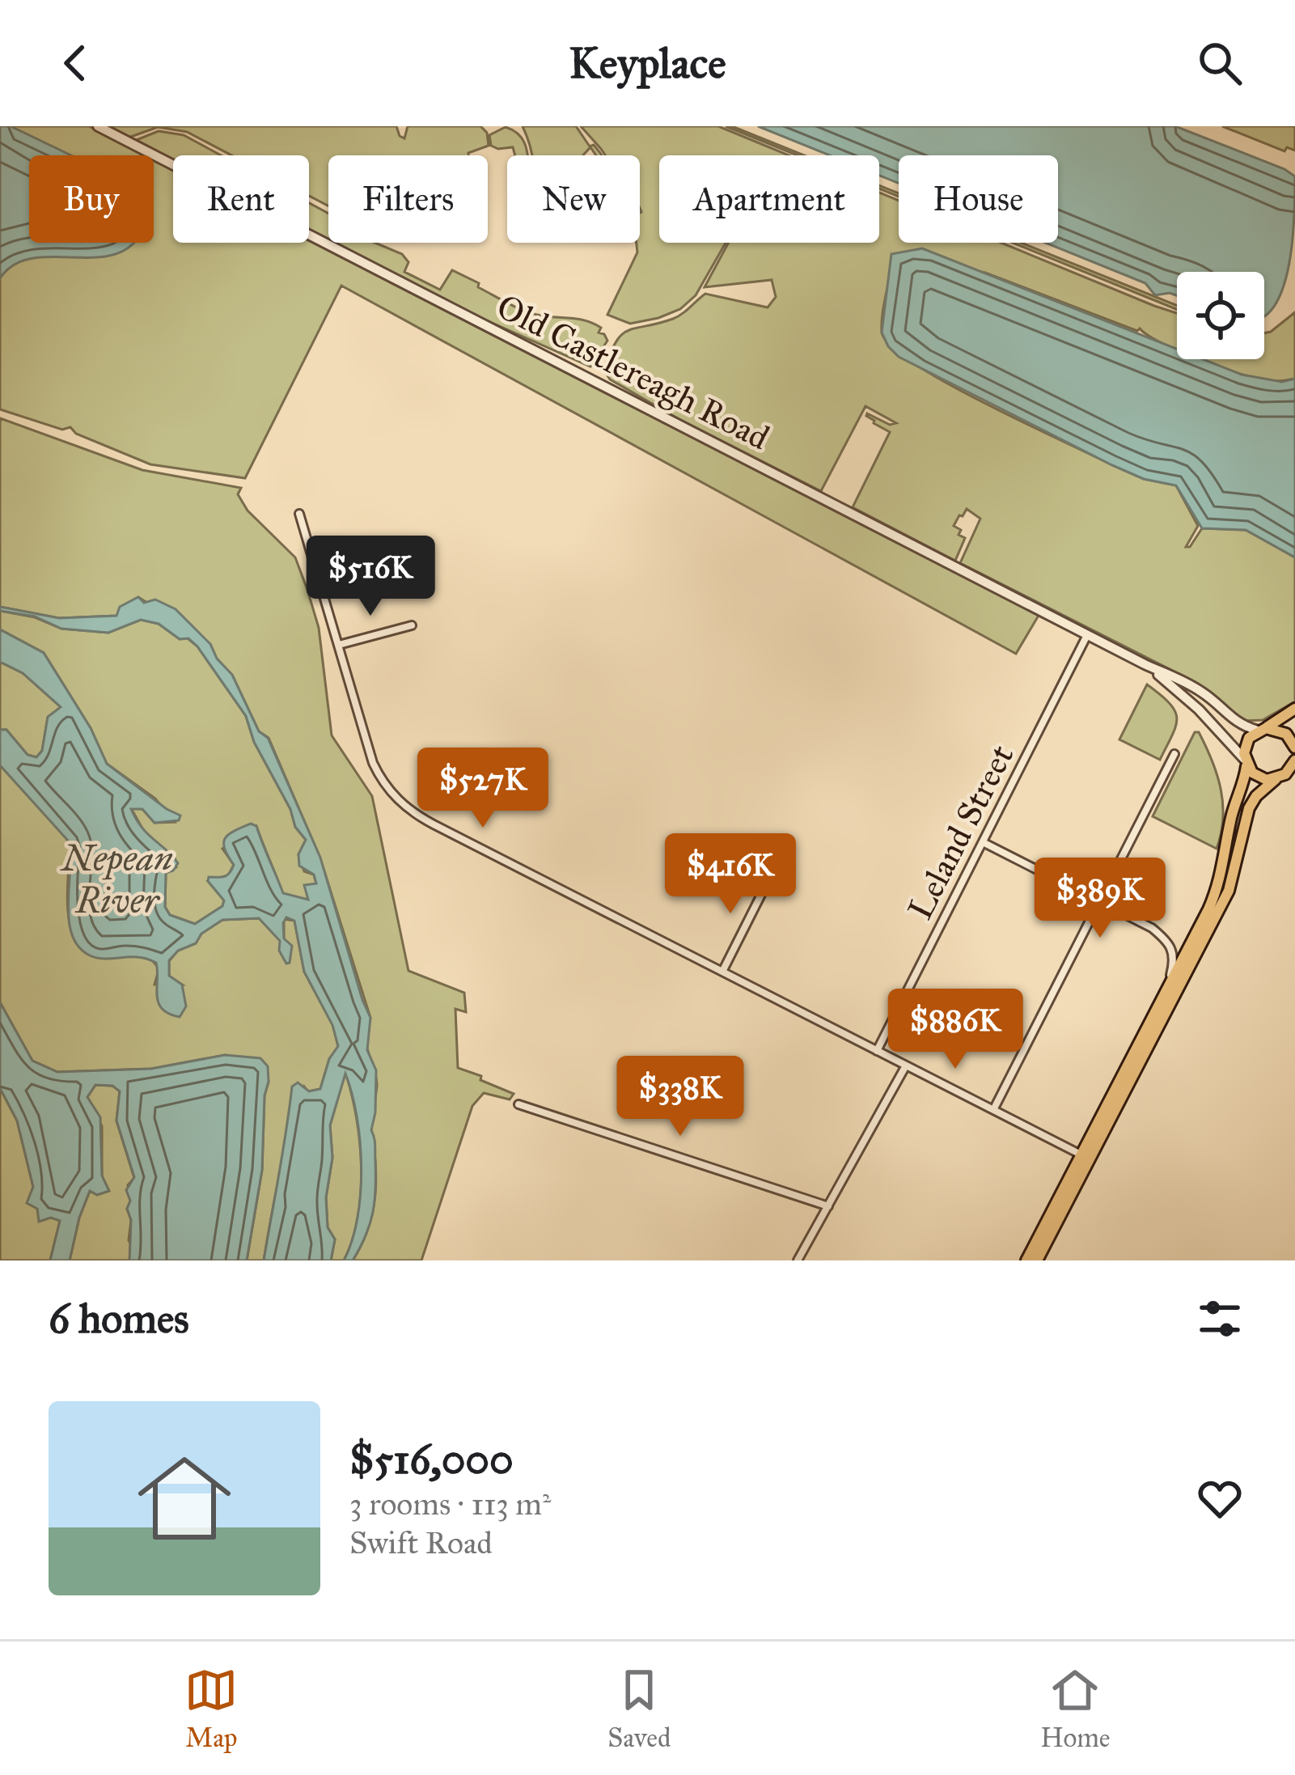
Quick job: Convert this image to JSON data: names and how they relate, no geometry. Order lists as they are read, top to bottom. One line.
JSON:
{"streets":{"street":["Old Castlereagh Road","Leland Street"]},"crossings":[["Old Castlereagh Road","Leland Street"]],"water":["Nepean River"],"page":{"header":"Keyplace","chip":["Buy","Rent","Filters","New","Apartment","House"],"price":["$516K","$527K","$416K","$389K","$886K","$338K"],"heading":"6 homes","list":[{"name":"$516,000","note":"3 rooms · 113 m² · Swift Road"}],"tabs":["Map","Saved","Home"]}}
